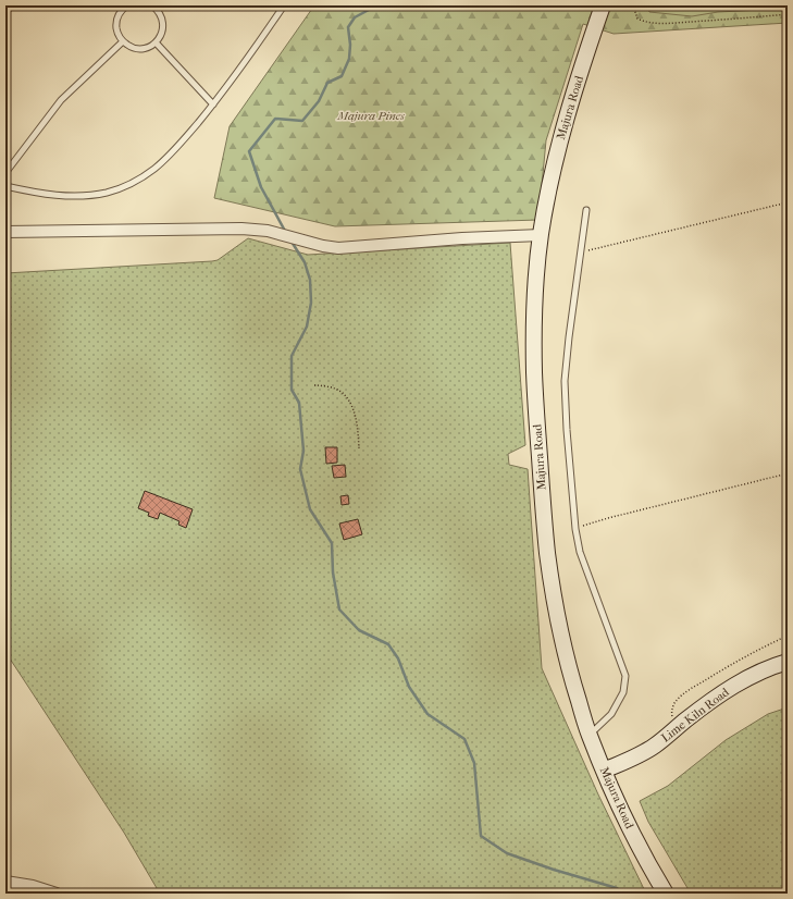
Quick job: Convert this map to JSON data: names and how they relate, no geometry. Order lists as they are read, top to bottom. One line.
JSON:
{"streets":{"street":["Majura Road","Lime Kiln Road"]},"crossings":[["Majura Road","Lime Kiln Road"]],"parks":["Majura Pines"]}
